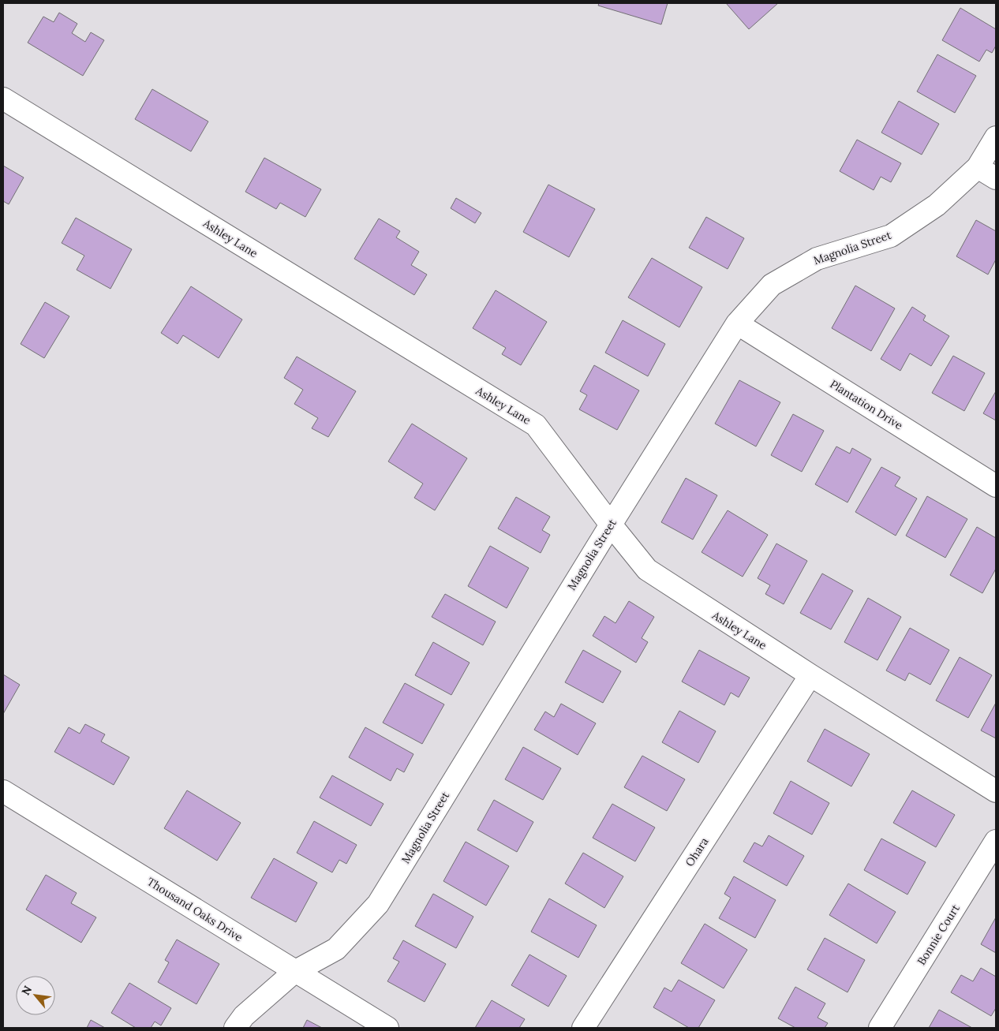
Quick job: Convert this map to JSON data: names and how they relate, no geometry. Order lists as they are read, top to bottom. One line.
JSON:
{"streets":{"street":["Ashley Lane","Magnolia Street","Plantation Drive","Ohara","Thousand Oaks Drive","Bonnie Court"]},"crossings":[["Ashley Lane","Magnolia Street"],["Ashley Lane","Ohara"],["Magnolia Street","Plantation Drive"],["Magnolia Street","Thousand Oaks Drive"]],"north":"top left"}
